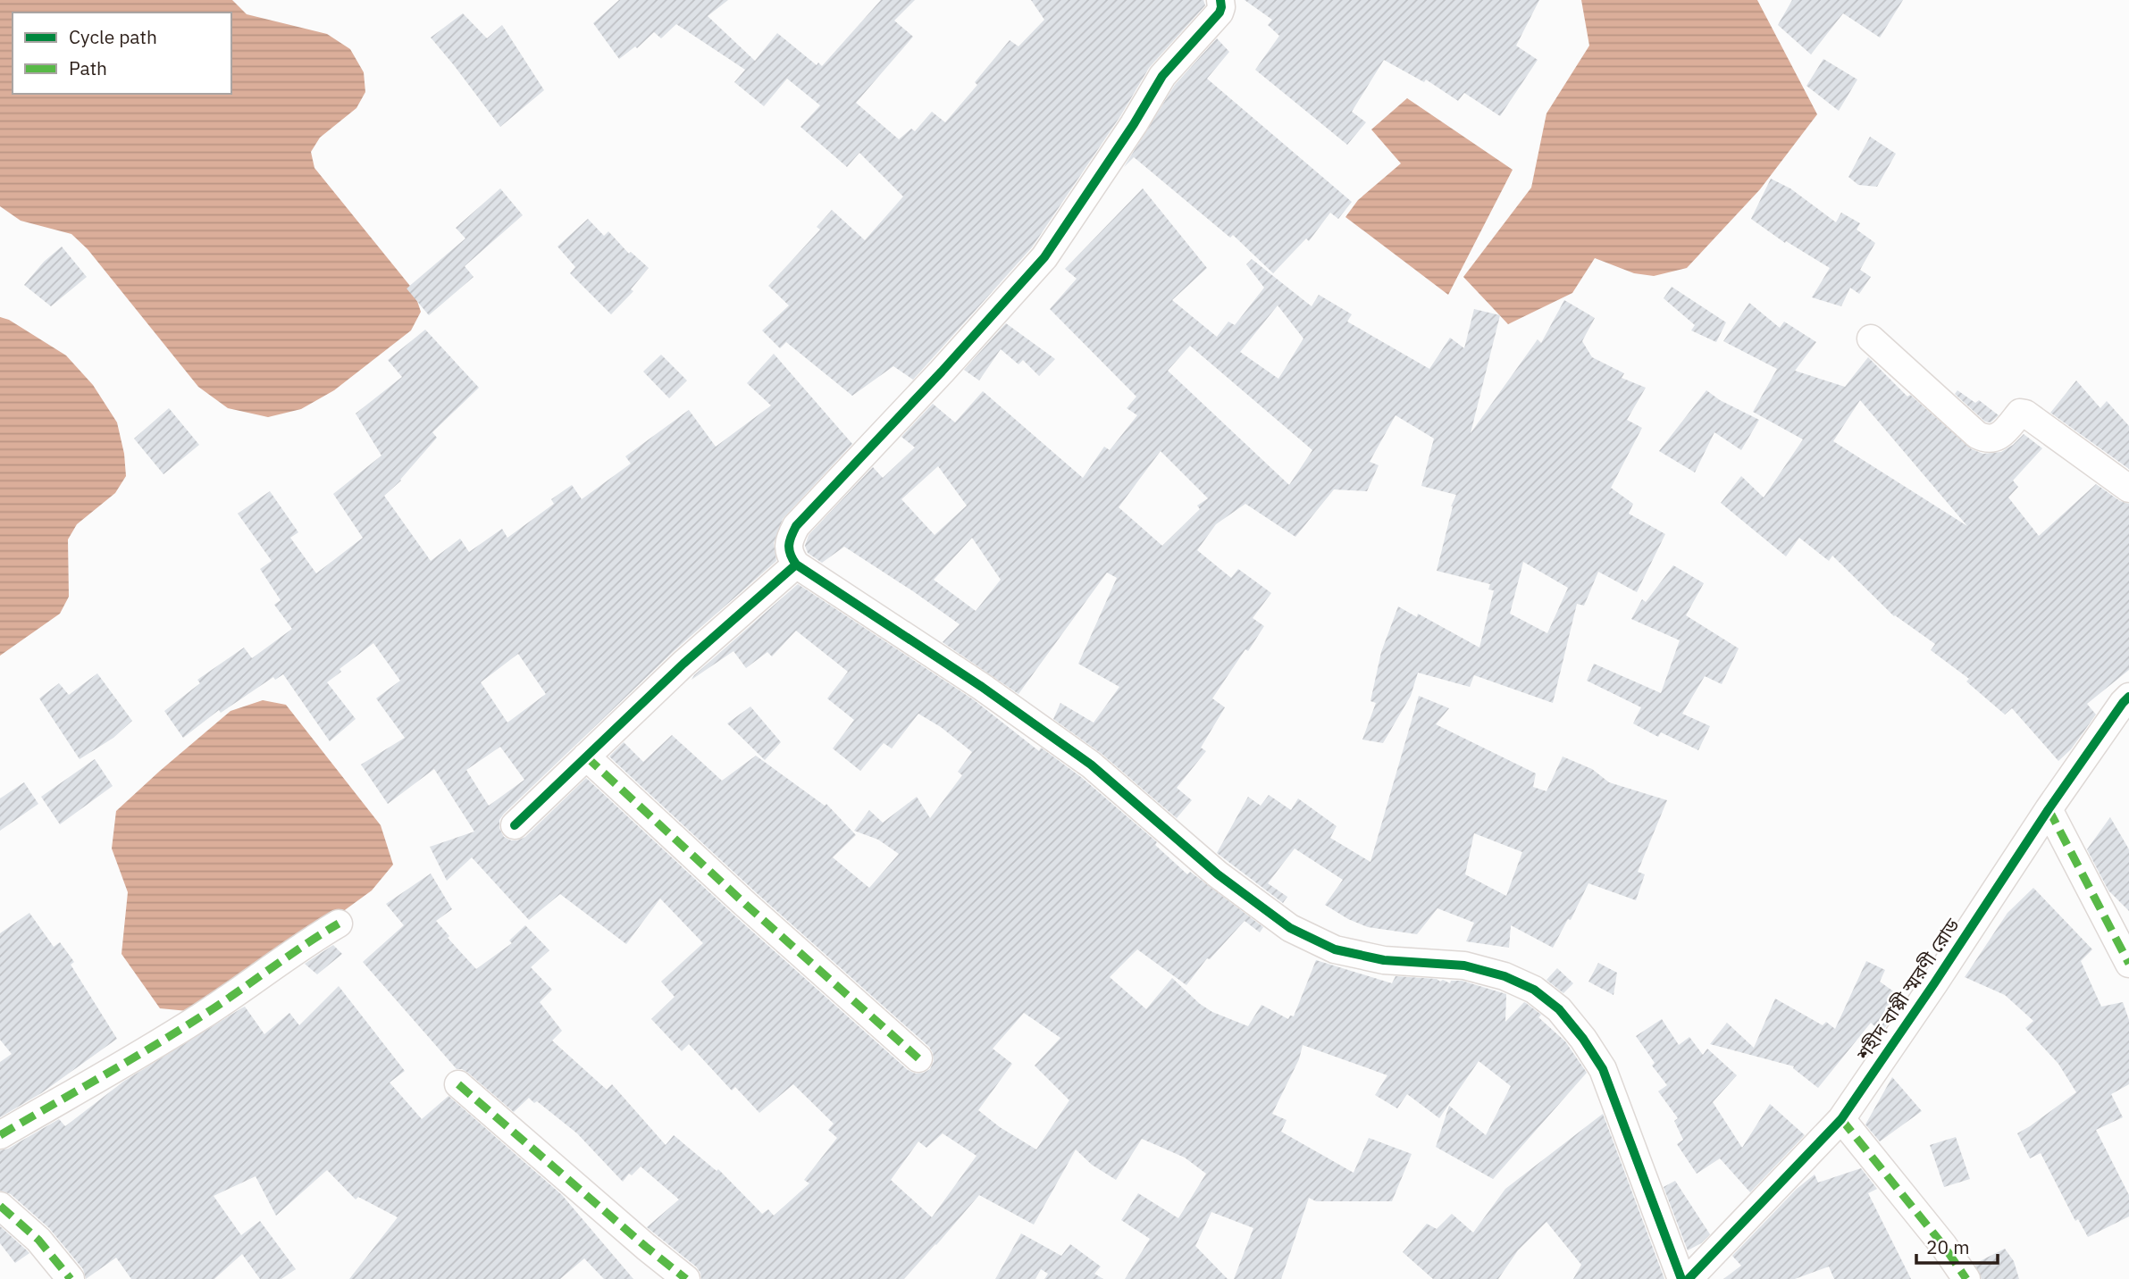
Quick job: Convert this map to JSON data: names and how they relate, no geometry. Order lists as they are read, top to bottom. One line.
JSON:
{"streets":{"street":["শহীদ বাপ্পী স্মরণী রোড"]},"legend":["Cycle path","Path"],"scale_bar":"20 m"}
